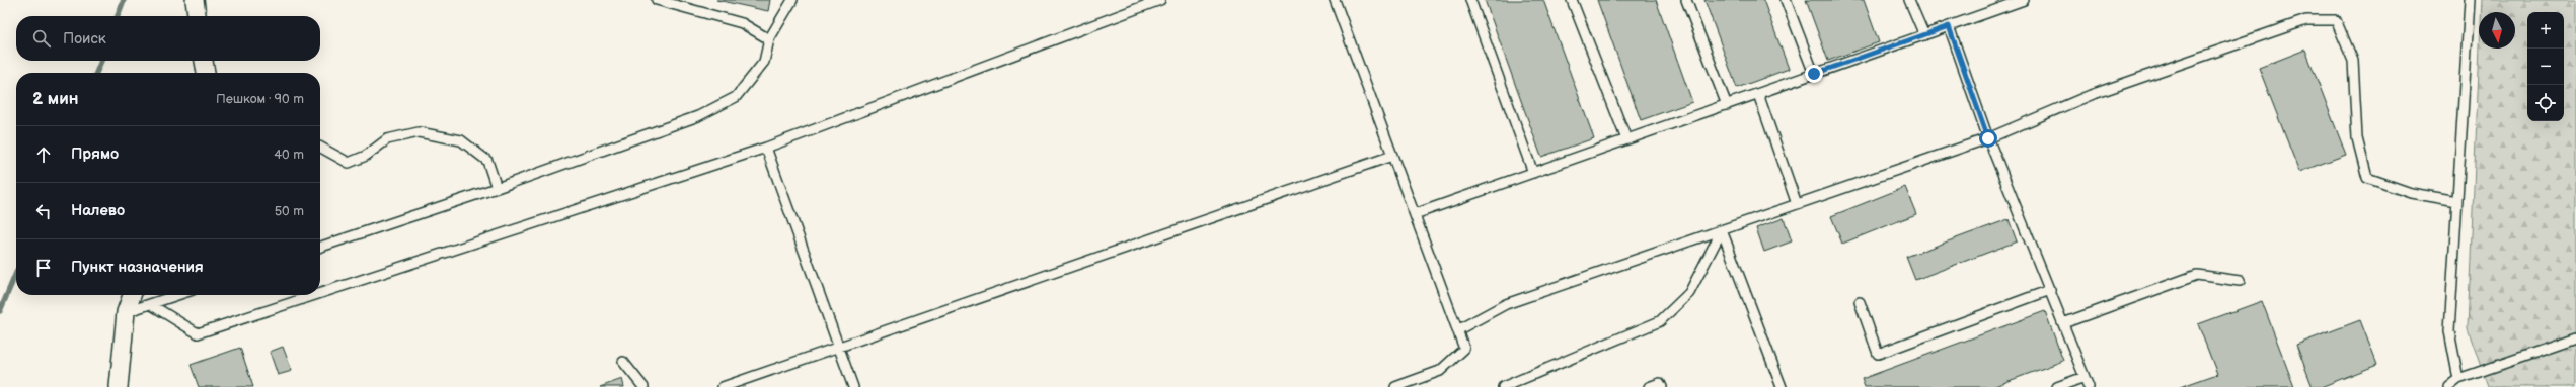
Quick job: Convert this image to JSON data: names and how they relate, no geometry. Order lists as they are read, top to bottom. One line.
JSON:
{"north":"bottom","page":{"map_buttons":["+","−"],"search":"Поиск","heading":["2 мин","Пешком · 90 m"],"list":[["Прямо","40 m"],["Налево","50 m"],"Пункт назначения"]}}
